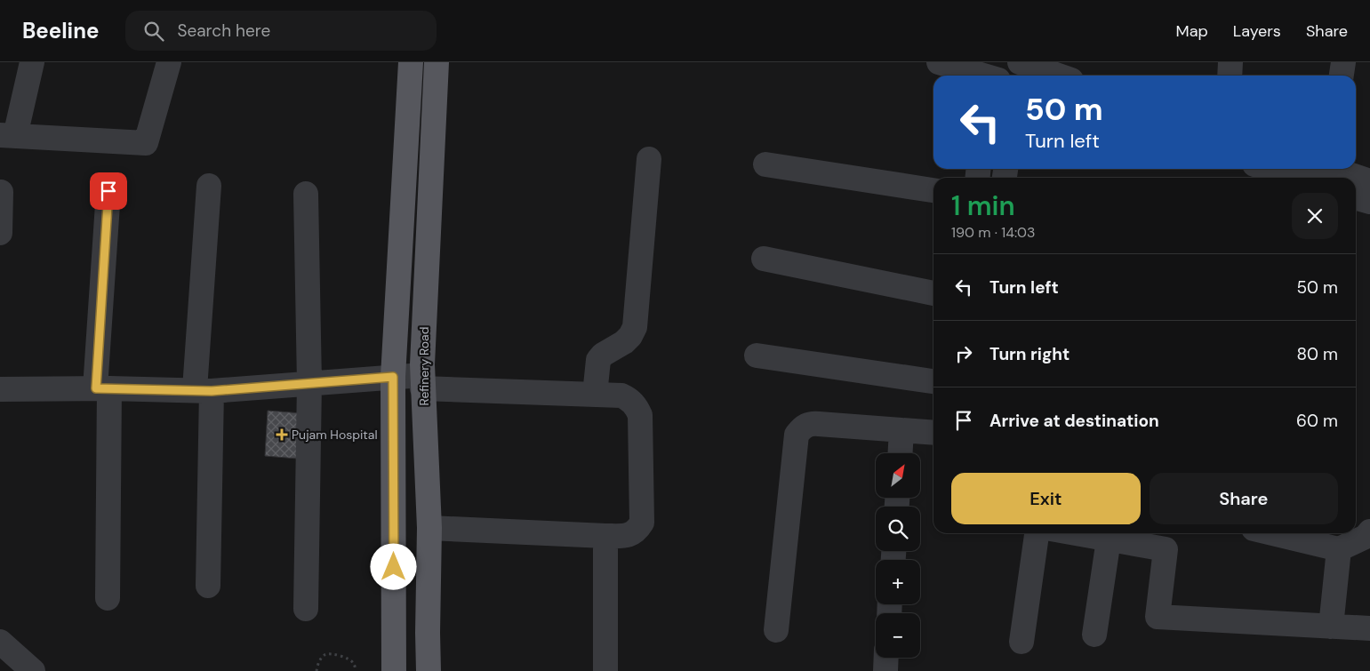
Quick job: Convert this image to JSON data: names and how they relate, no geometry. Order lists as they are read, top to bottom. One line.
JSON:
{"streets":{"main road":["Refinery Road"]},"places":{"health":["Pujam Hospital"]},"north":"top right","page":{"header":"Beeline","search":"Search here","nav":["Map","Layers","Share"],"turn":["50 m","Turn left"],"heading":["1 min","190 m · 14:03"],"list":[{"name":"Turn left","value":"50 m"},{"name":"Turn right","value":"80 m"},{"name":"Arrive at destination","value":"60 m"}],"map_buttons":["+","−"],"buttons":["Exit","Share"]}}
